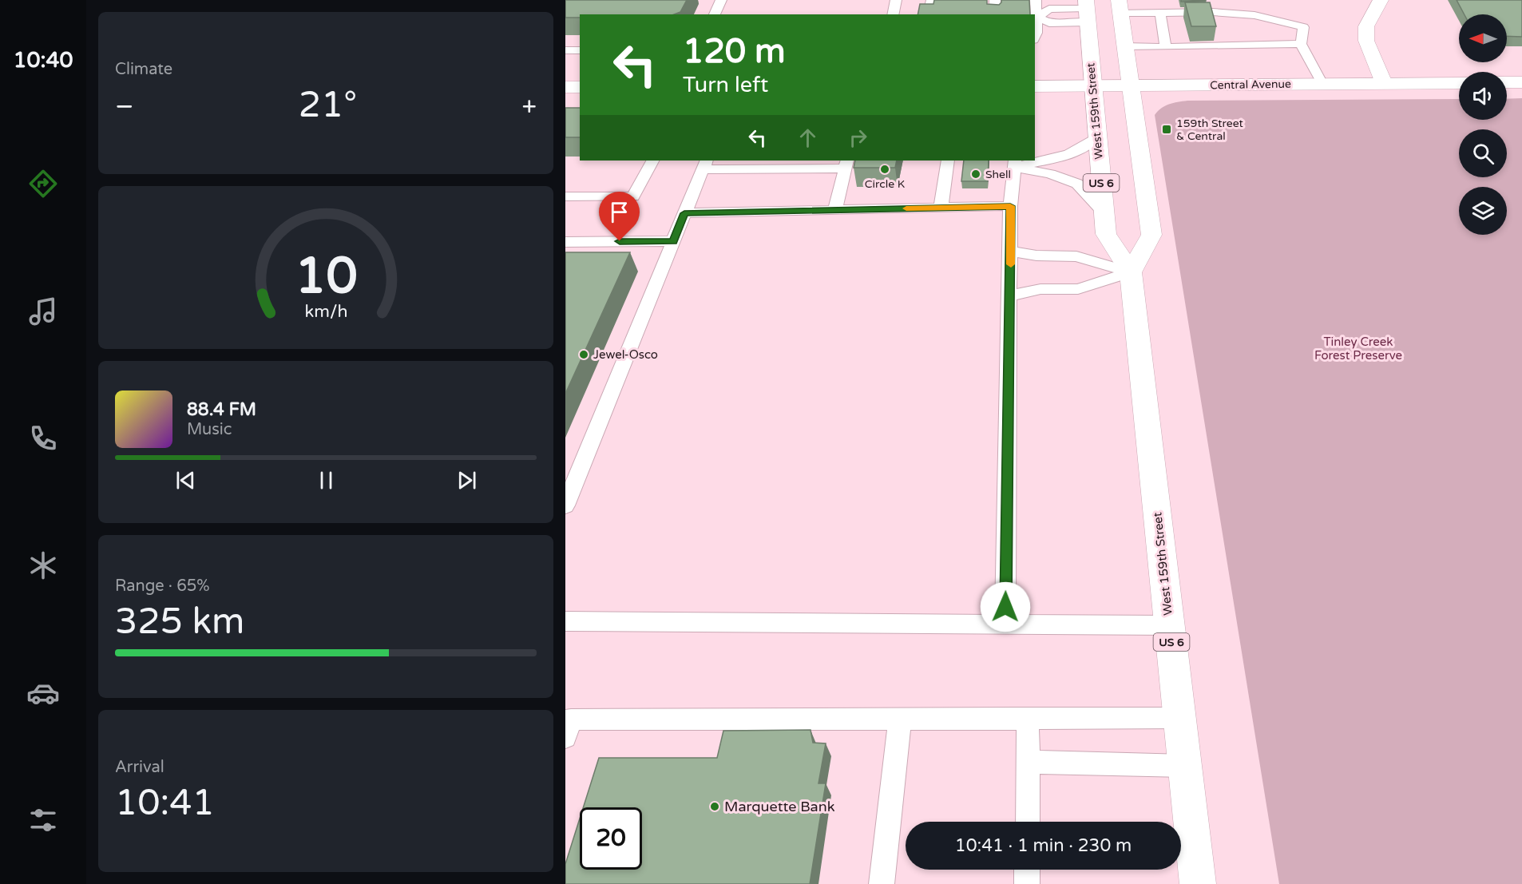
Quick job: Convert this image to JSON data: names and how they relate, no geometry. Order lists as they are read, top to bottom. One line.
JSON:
{"streets":{"main road":["Central Avenue","West 159th Street","US 6"]},"crossings":[["Central Avenue","West 159th Street"]],"parks":["Tinley Creek Forest Preserve"],"places":{"transit":["159th Street & Central"],"other":["Circle K","Shell","Jewel-Osco","Marquette Bank"]},"north":"left","page":{"tabs":"10:40","tile":["Climate",["Range · 65%","325 km"],["Arrival","10:41"]],"turn":["120 m","Turn left"],"heat":["−","21°","+"],"song":["88.4 FM","Music"],"limit":"20","trip":"10:41 · 1 min · 230 m","gauge":["10","km/h"]}}
